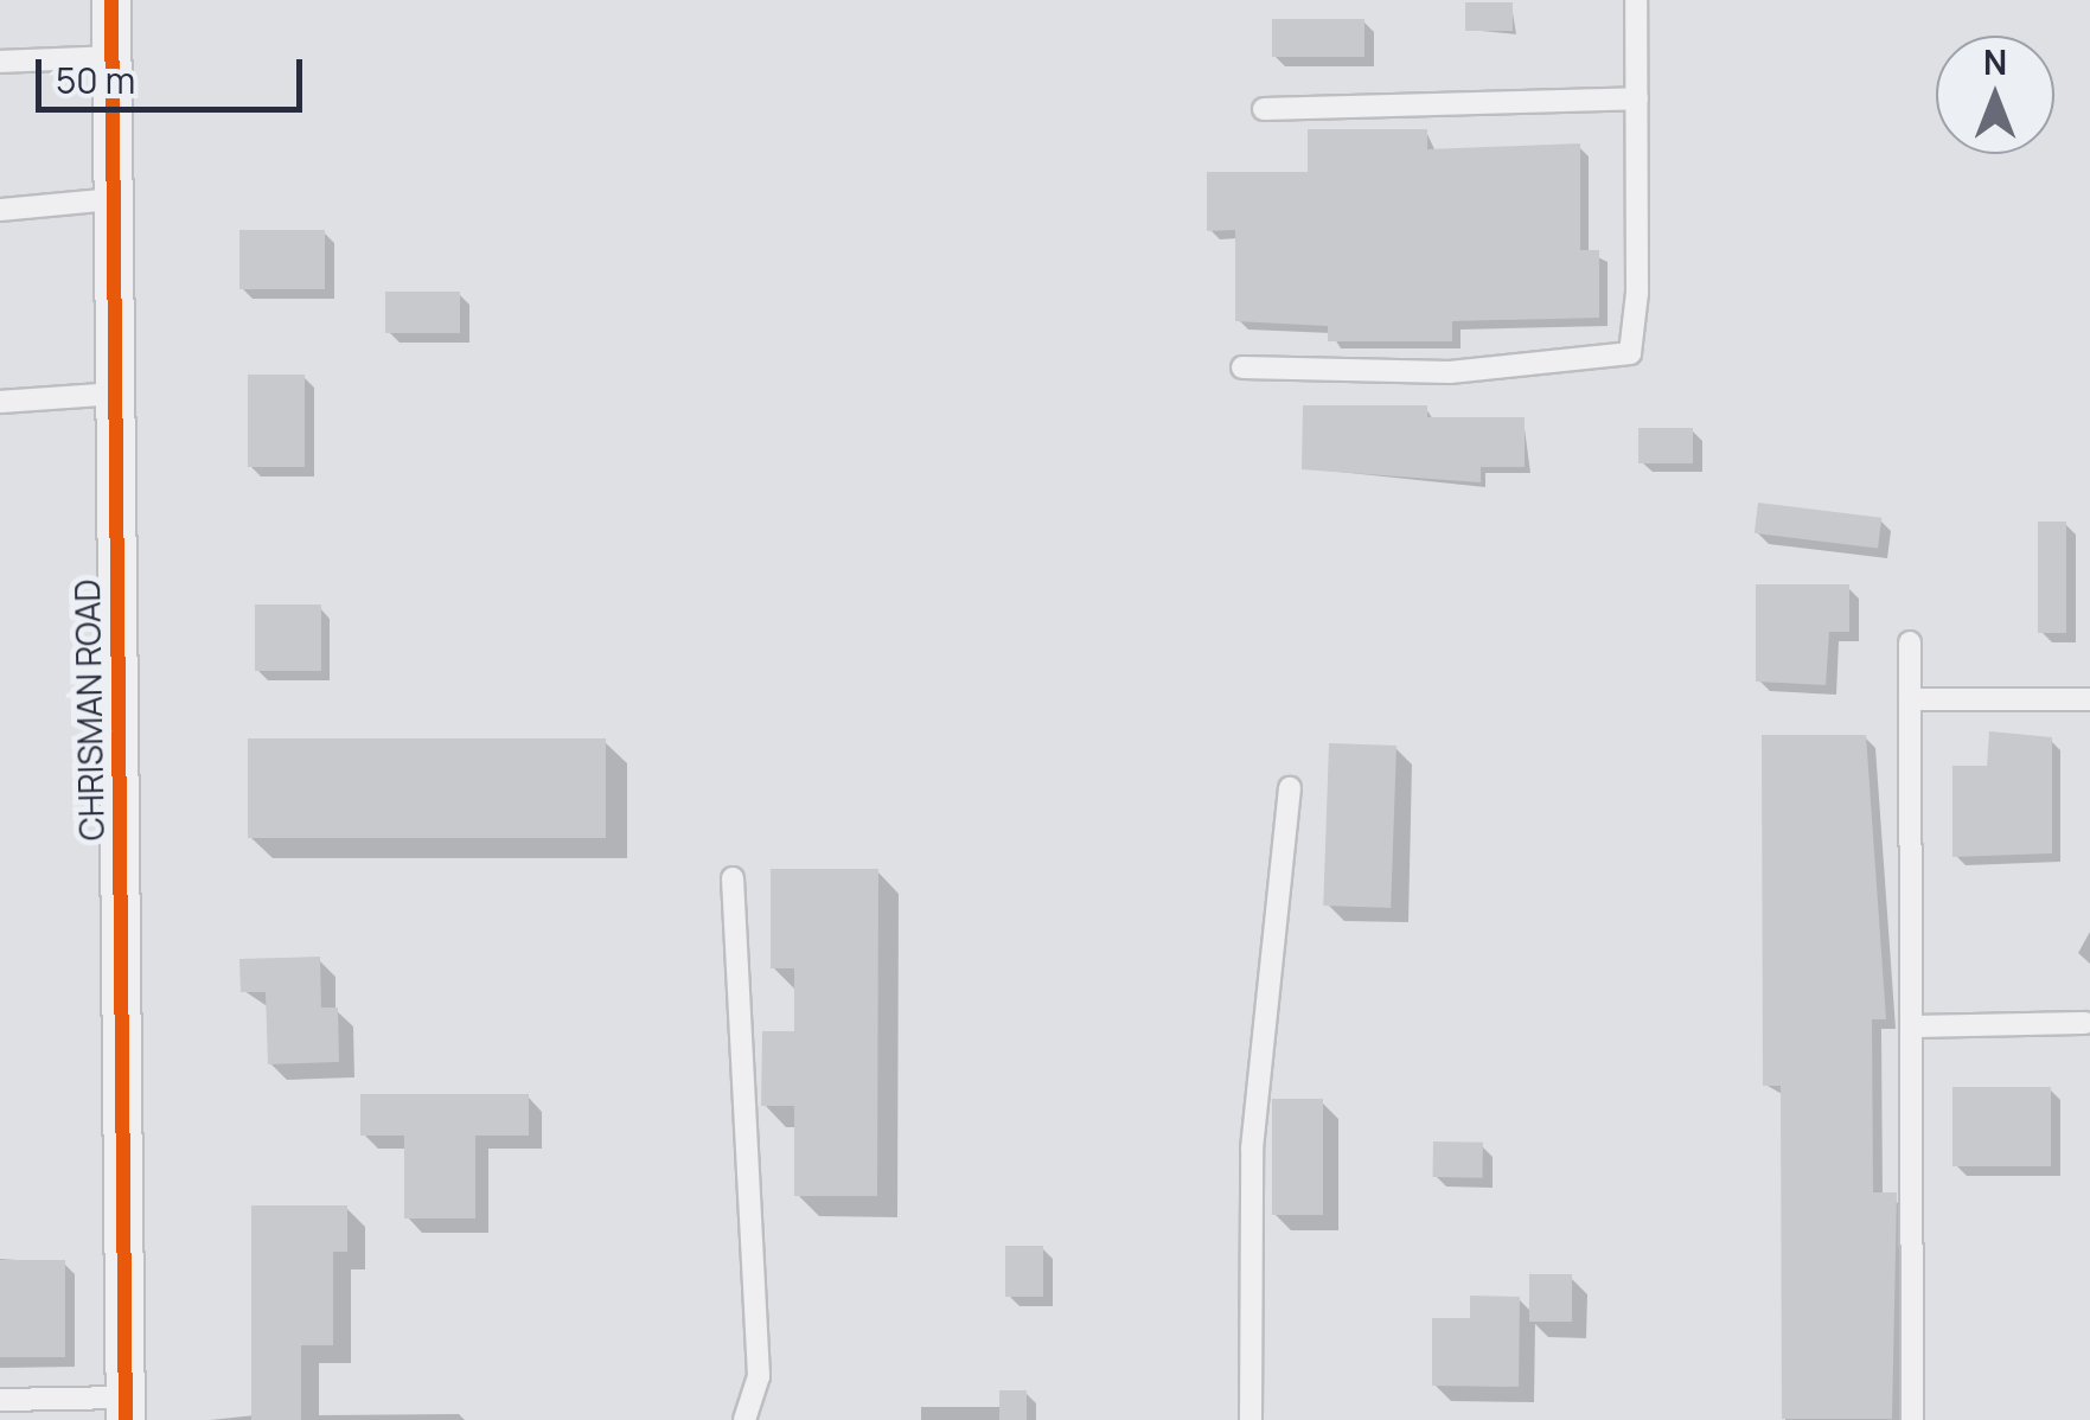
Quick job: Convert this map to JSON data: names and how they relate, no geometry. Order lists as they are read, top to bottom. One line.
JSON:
{"streets":{"street":["CHRISMAN ROAD"]},"scale_bar":"50 m","north":"top"}
